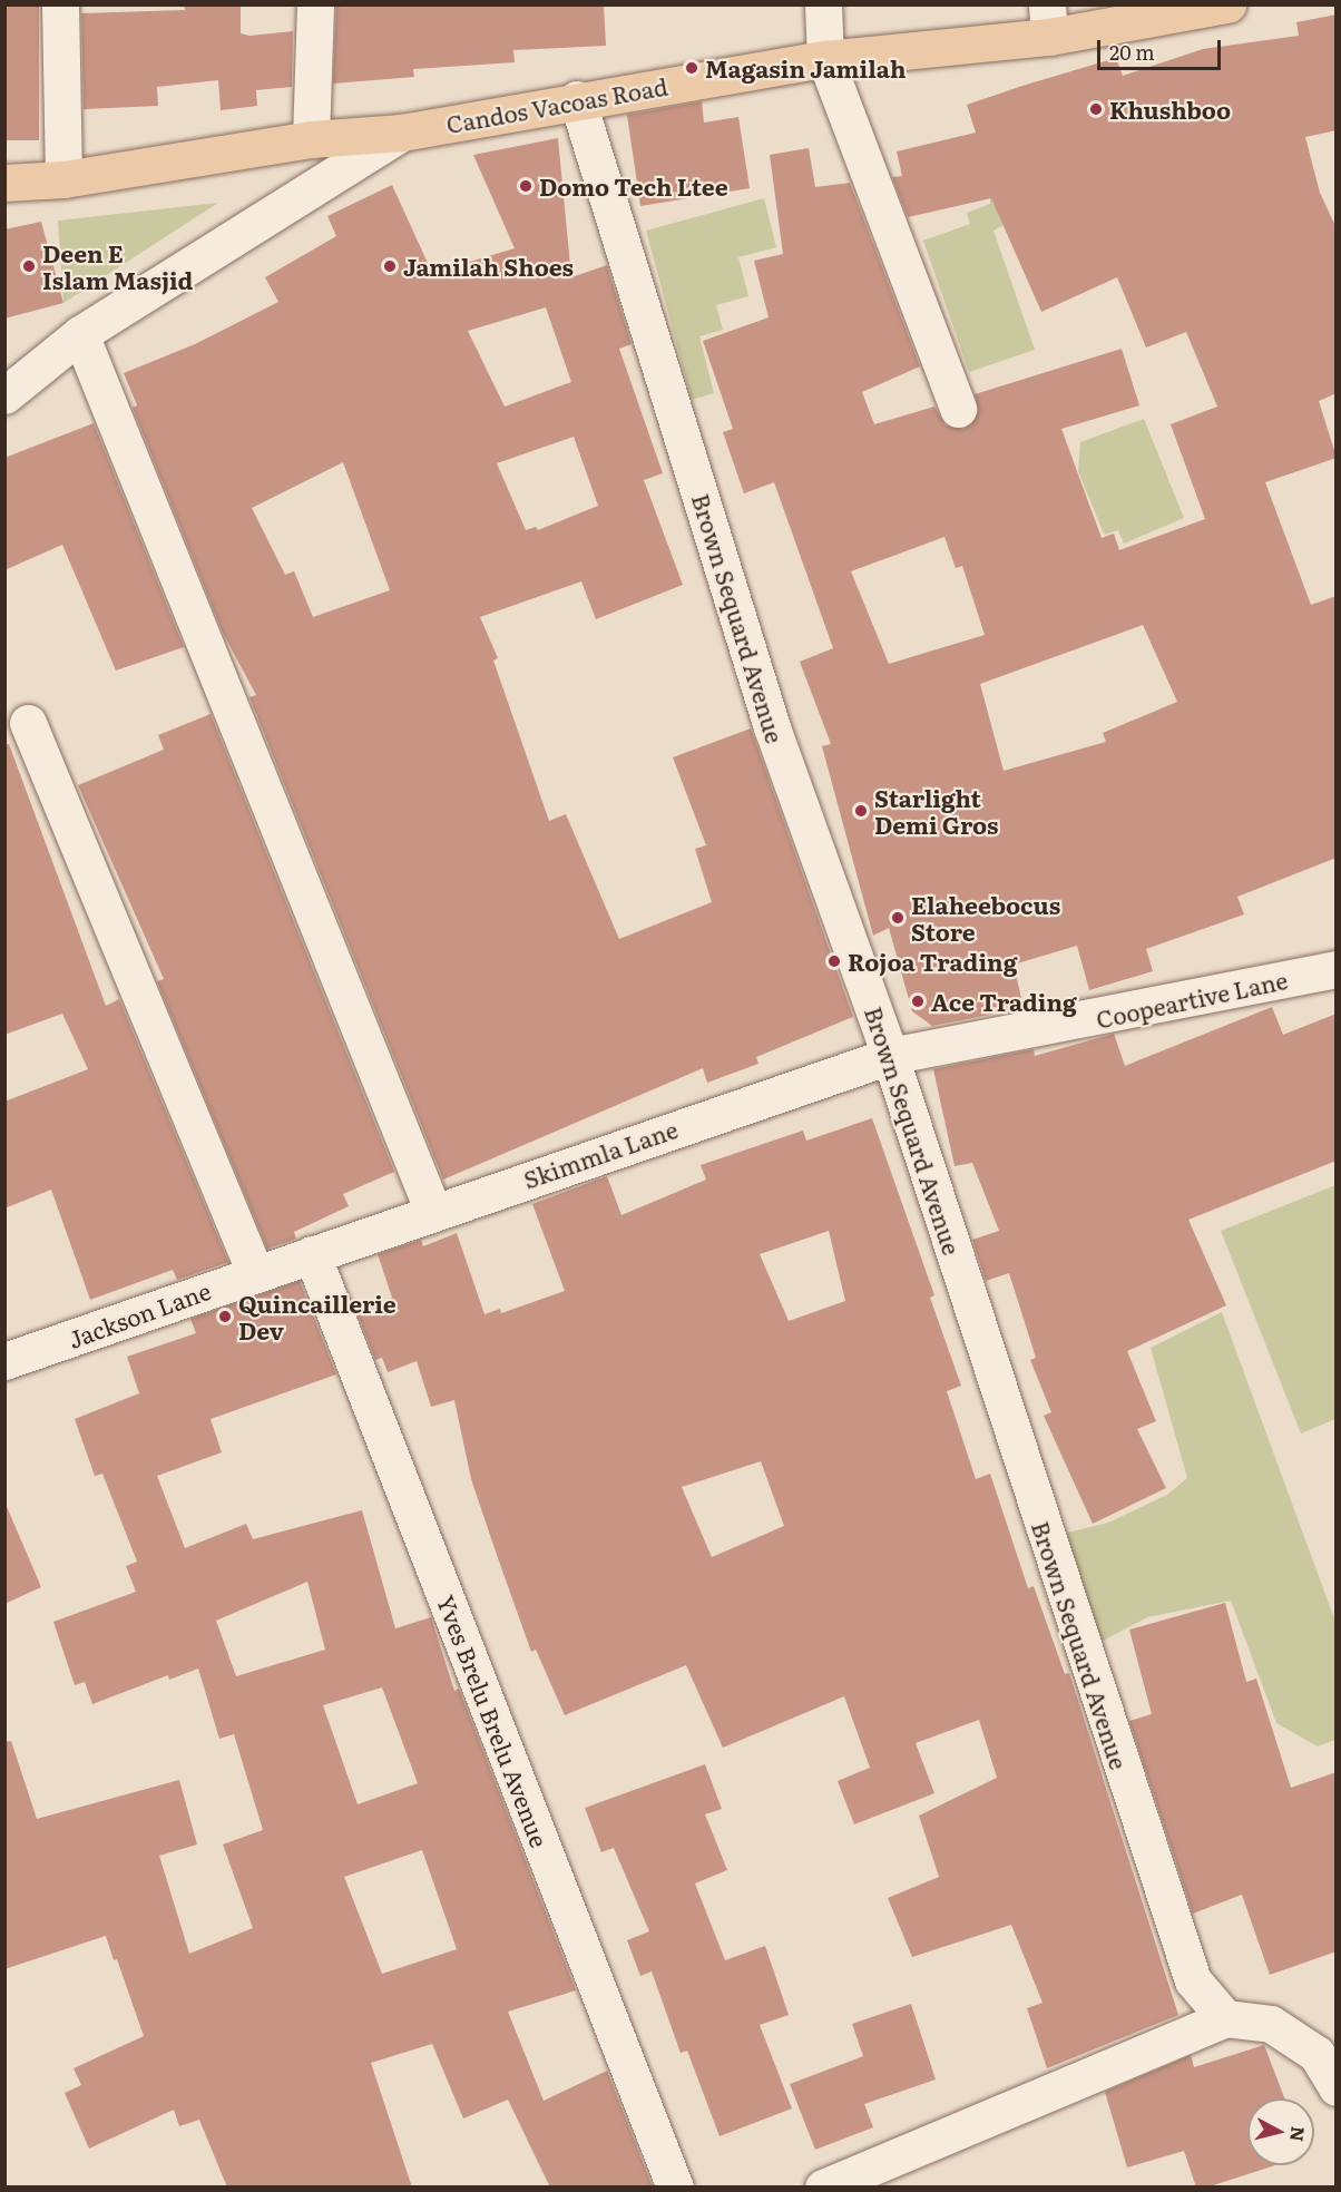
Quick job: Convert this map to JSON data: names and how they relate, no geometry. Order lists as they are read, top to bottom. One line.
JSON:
{"streets":{"main road":["Candos Vacoas Road"],"street":["Brown Sequard Avenue","Coopeartive Lane","Skimmla Lane","Jackson Lane","Yves Brelu Brelu Avenue"]},"crossings":[["Candos Vacoas Road","Brown Sequard Avenue"],["Brown Sequard Avenue","Coopeartive Lane"],["Brown Sequard Avenue","Skimmla Lane"],["Coopeartive Lane","Skimmla Lane"],["Skimmla Lane","Jackson Lane"],["Skimmla Lane","Yves Brelu Brelu Avenue"],["Jackson Lane","Yves Brelu Brelu Avenue"]],"places":["Magasin Jamilah","Khushboo","Domo Tech Ltee","Deen E Islam Masjid","Jamilah Shoes","Starlight Demi Gros","Elaheebocus Store","Rojoa Trading","Ace Trading","Quincaillerie Dev"],"scale_bar":"20 m","north":"right"}
